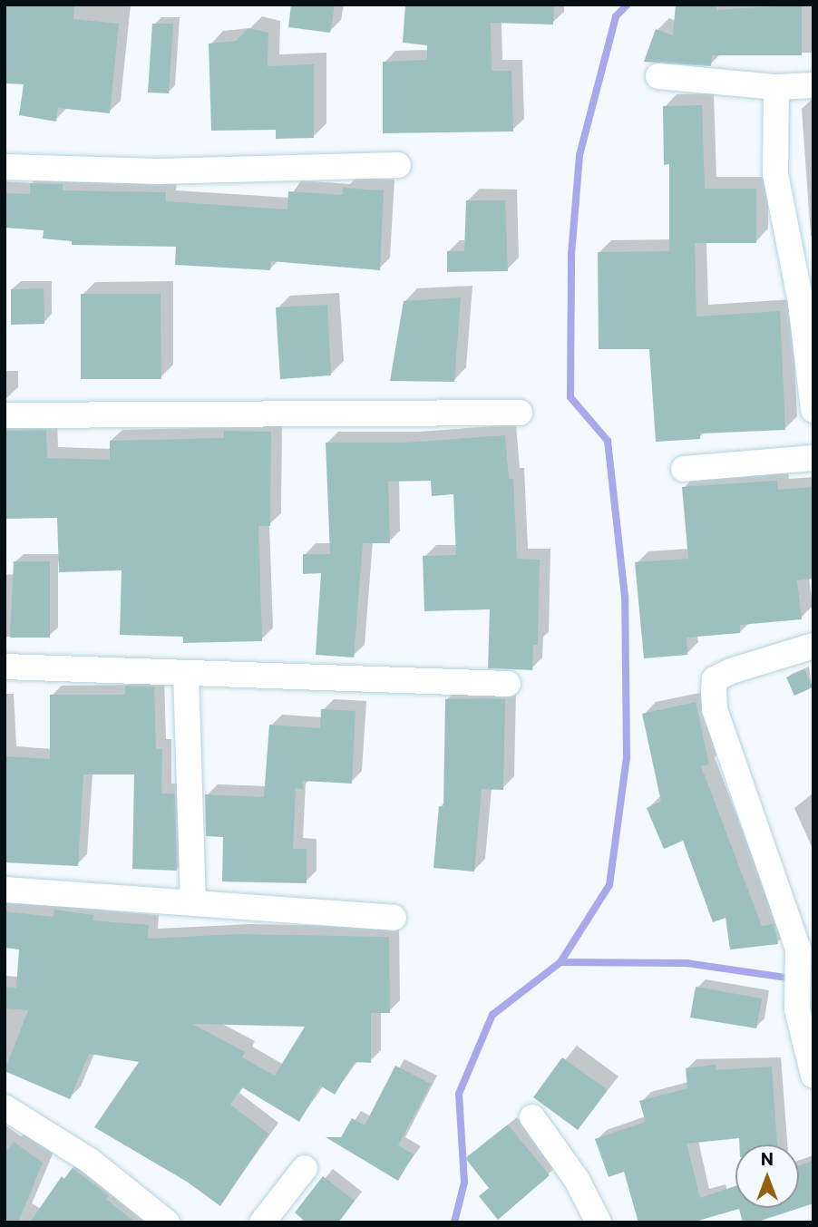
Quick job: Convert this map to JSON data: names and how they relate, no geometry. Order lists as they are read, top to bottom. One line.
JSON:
{"north":"top"}
